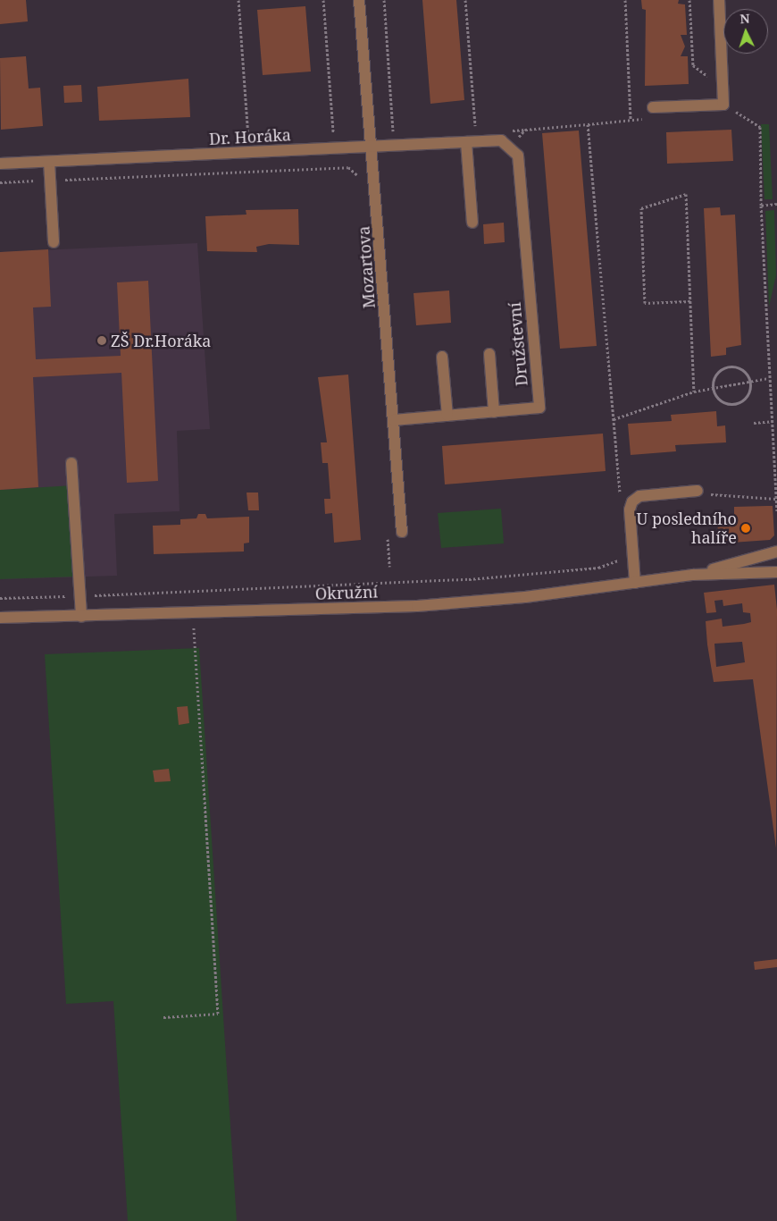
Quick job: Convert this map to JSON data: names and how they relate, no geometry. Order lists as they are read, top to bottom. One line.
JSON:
{"streets":{"street":["Dr. Horáka","Mozartova","Družstevní","Okružní"]},"crossings":[["Dr. Horáka","Mozartova"],["Dr. Horáka","Družstevní"],["Mozartova","Družstevní"]],"places":["ZŠ Dr.Horáka","U posledního halíře"],"north":"top"}
